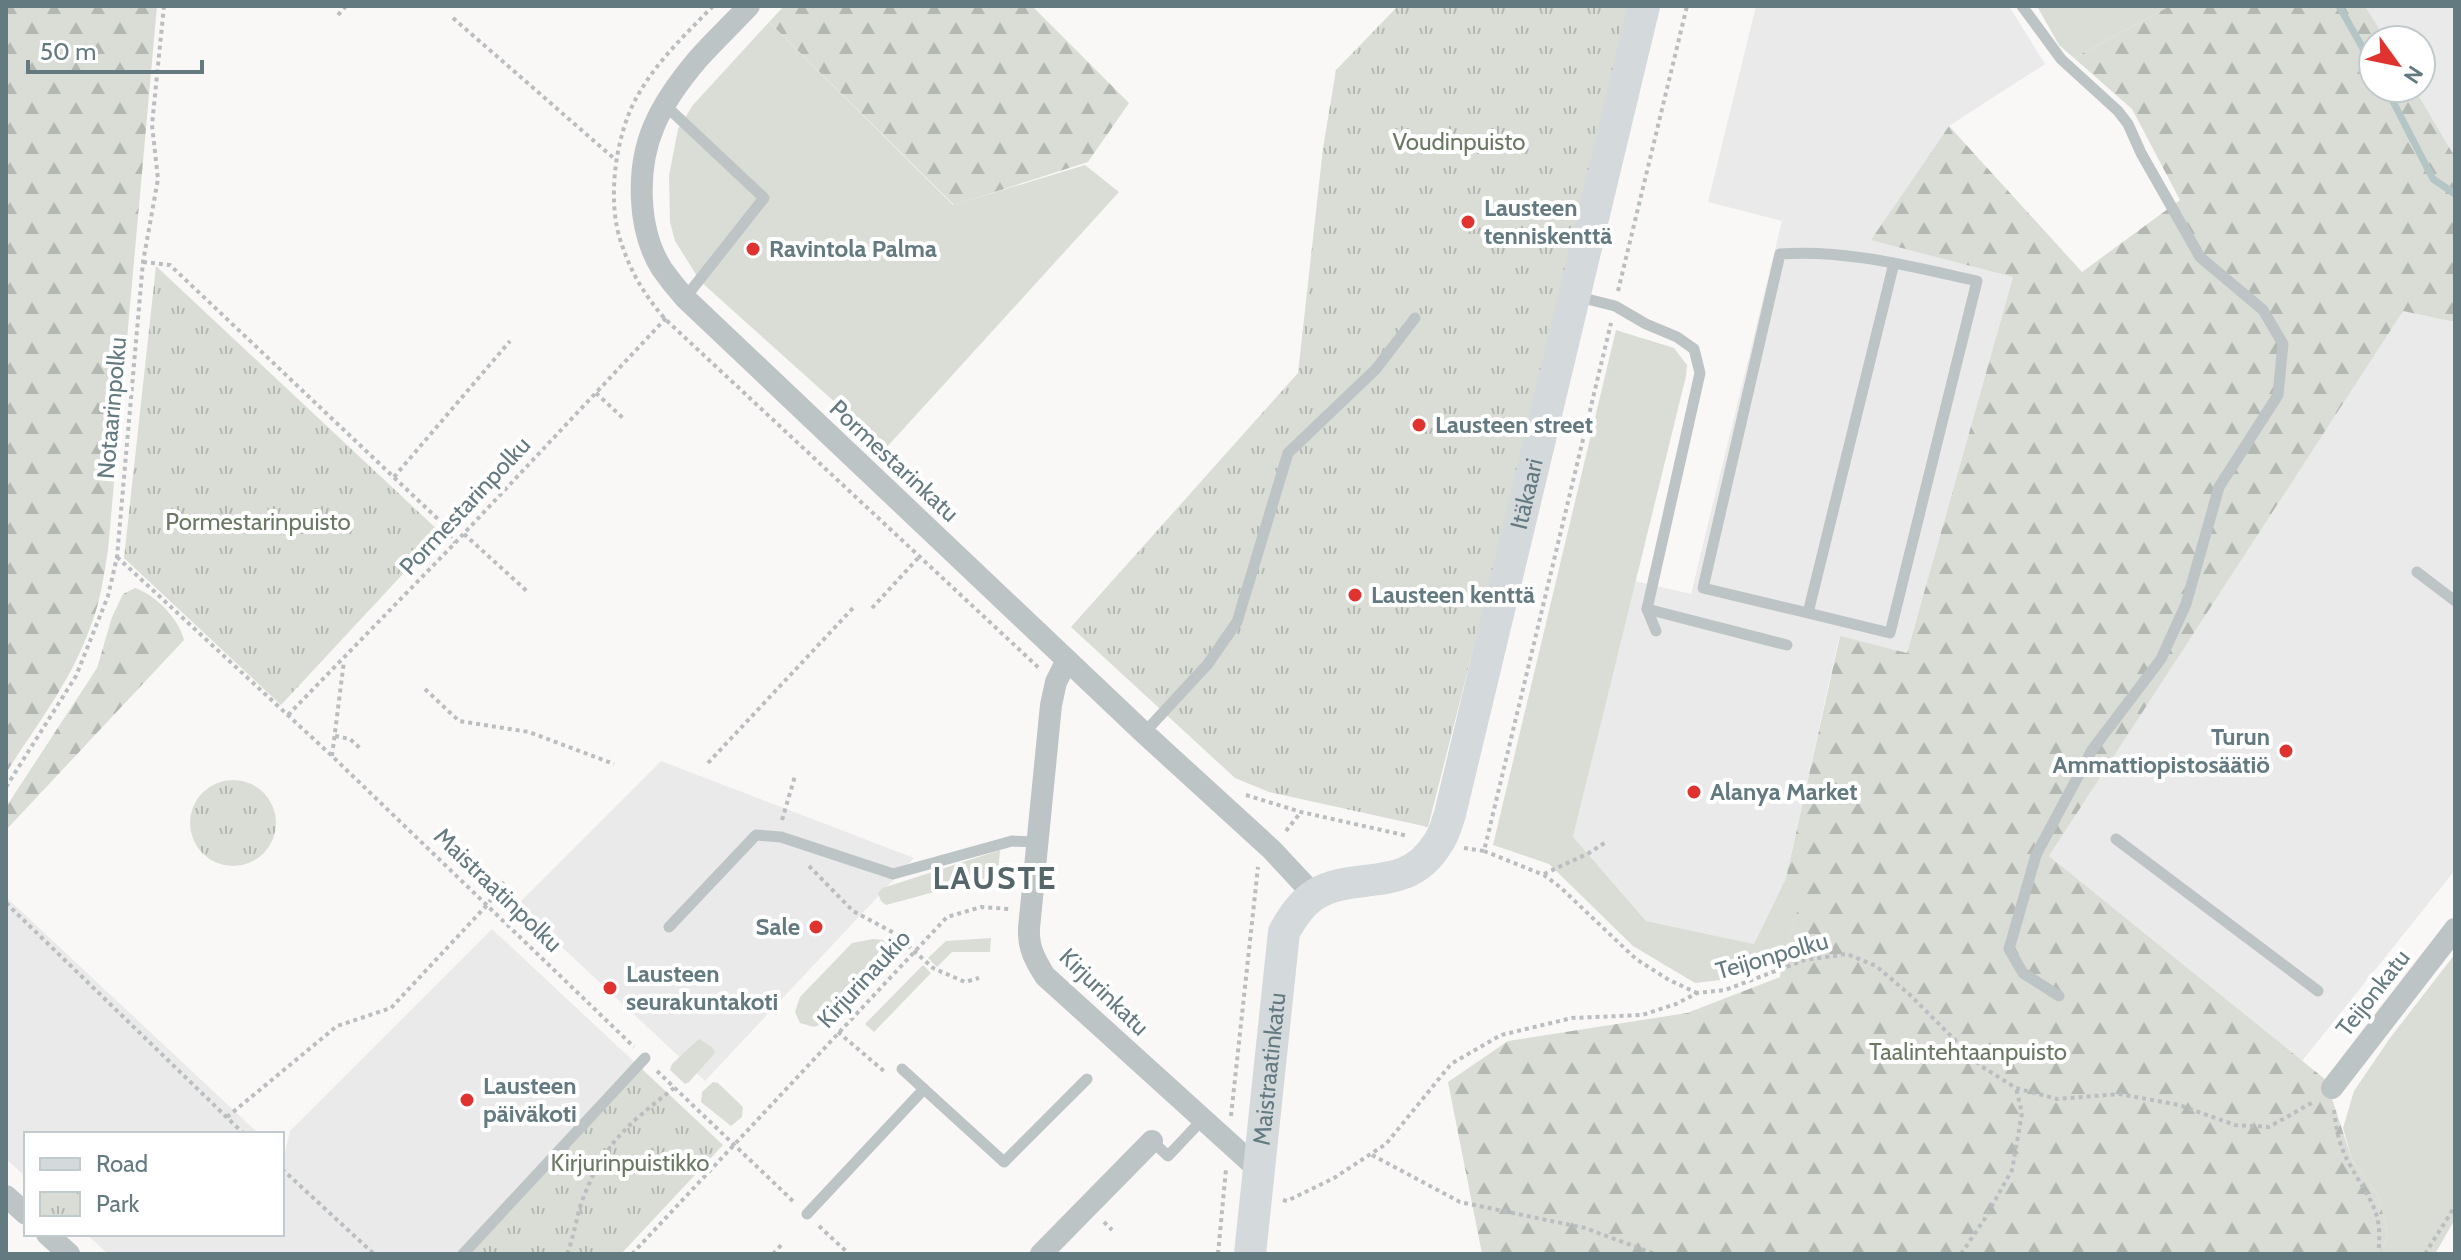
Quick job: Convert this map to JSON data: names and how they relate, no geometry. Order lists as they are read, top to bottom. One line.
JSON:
{"streets":{"street":["Pormestarinkatu","Itäkaari","Kirjurinkatu","Teijonkatu","Maistraatinkatu"],"path":["Notaarinpolku","Pormestarinpolku","Maistraatinpolku","Teijonpolku","Kirjurinaukio"]},"crossings":[["Notaarinpolku","Maistraatinpolku"],["Pormestarinkatu","Itäkaari"],["Pormestarinkatu","Kirjurinkatu"],["Pormestarinkatu","Maistraatinkatu"],["Itäkaari","Maistraatinkatu"],["Pormestarinpolku","Maistraatinpolku"],["Maistraatinpolku","Kirjurinaukio"],["Teijonpolku","Kirjurinkatu"],["Teijonpolku","Teijonkatu"],["Teijonpolku","Maistraatinkatu"],["Kirjurinaukio","Kirjurinkatu"],["Kirjurinkatu","Maistraatinkatu"]],"districts":["LAUSTE"],"parks":["Voudinpuisto","Pormestarinpuisto","Taalintehtaanpuisto","Kirjurinpuistikko"],"places":["Lausteen tenniskenttä","Ravintola Palma","Lausteen street","Lausteen kenttä","Turun Ammattiopistosäätiö","Alanya Market","Sale","Lausteen seurakuntakoti","Lausteen päiväkoti"],"legend":["Road","Park"],"scale_bar":"50 m","north":"bottom right"}
